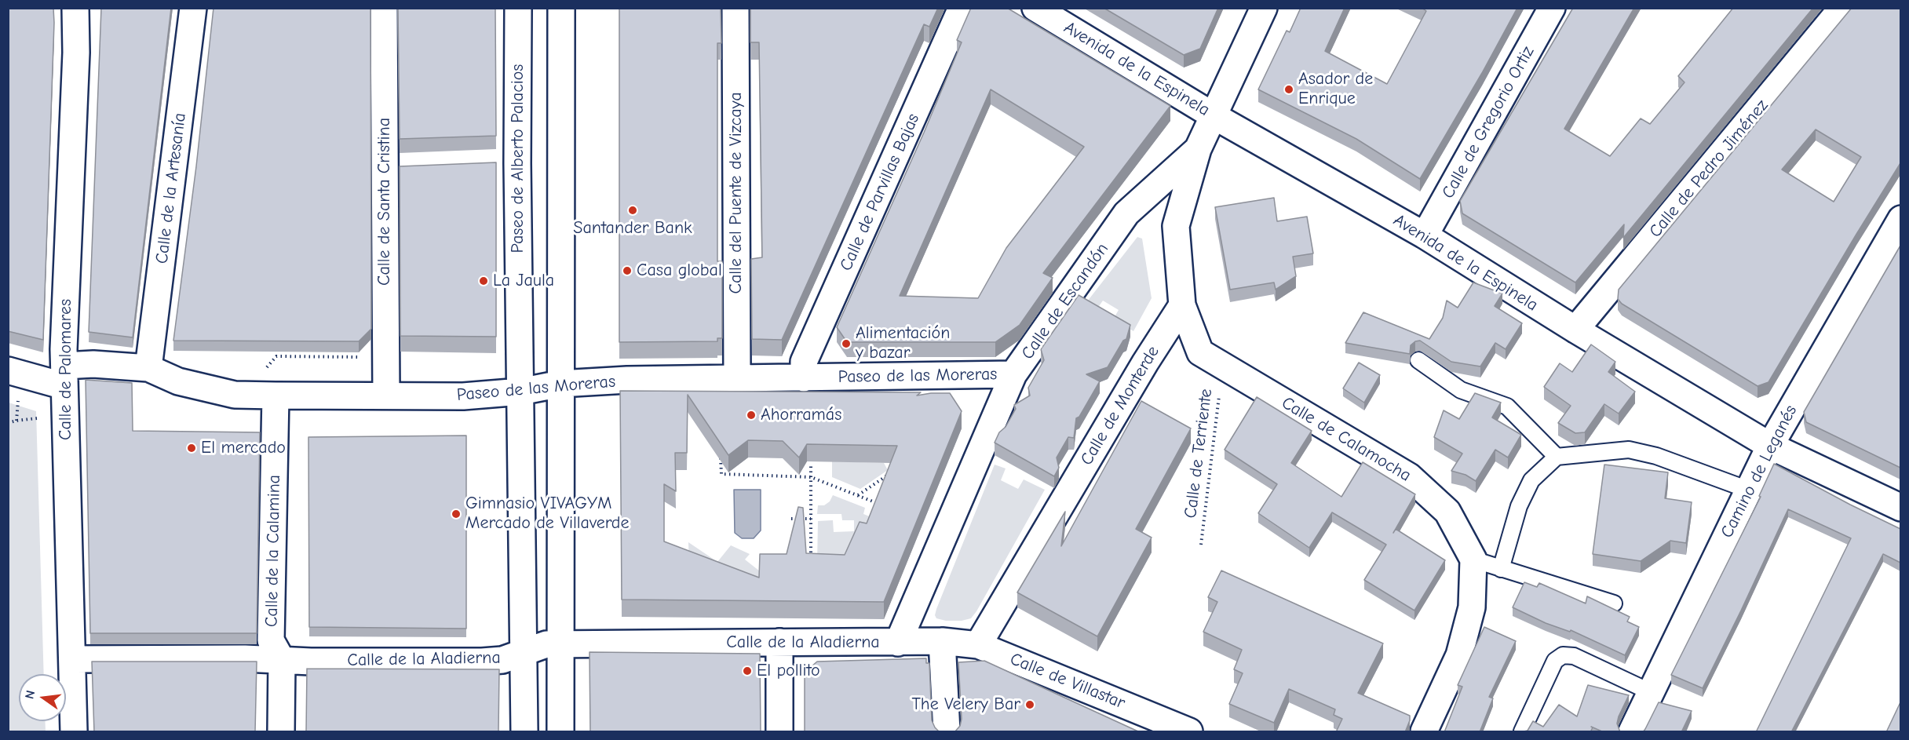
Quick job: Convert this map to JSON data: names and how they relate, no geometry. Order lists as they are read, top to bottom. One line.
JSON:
{"streets":{"street":["Avenida de la Espinela","Calle de Gregorio Ortiz","Paseo de Alberto Palacios","Calle de Pedro Jiménez","Calle de la Artesanía","Calle de Parvillas Bajas","Calle del Puente de Vizcaya","Calle de Santa Cristina","Calle de Escandón","Calle de Palomares","Paseo de las Moreras","Calle de Monterde","Calle de Calamocha","Camino de Leganés","Calle de la Calamina","Calle de la Aladierna","Calle de Villastar"],"path":["Calle de Terriente"]},"crossings":[["Avenida de la Espinela","Calle de Gregorio Ortiz"],["Avenida de la Espinela","Calle de Pedro Jiménez"],["Avenida de la Espinela","Calle de Escandón"],["Avenida de la Espinela","Camino de Leganés"],["Paseo de Alberto Palacios","Paseo de las Moreras"],["Paseo de Alberto Palacios","Calle de la Aladierna"],["Calle de la Artesanía","Paseo de las Moreras"],["Calle de Parvillas Bajas","Paseo de las Moreras"],["Calle del Puente de Vizcaya","Paseo de las Moreras"],["Calle de Santa Cristina","Paseo de las Moreras"],["Calle de Escandón","Paseo de las Moreras"],["Calle de Escandón","Calle de la Aladierna"],["Calle de Palomares","Paseo de las Moreras"],["Calle de Palomares","Calle de la Aladierna"],["Paseo de las Moreras","Calle de la Calamina"],["Calle de Monterde","Calle de Calamocha"],["Calle de Monterde","Calle de Villastar"],["Calle de Calamocha","Calle de Terriente"],["Calle de la Calamina","Calle de la Aladierna"],["Calle de la Aladierna","Calle de Villastar"]],"places":["Asador de Enrique","Santander Bank","Casa global","La Jaula","Alimentación y bazar","Ahorramás","El mercado","Gimnasio VIVAGYM Mercado de Villaverde","El pollito","The Velery Bar"],"north":"left"}
